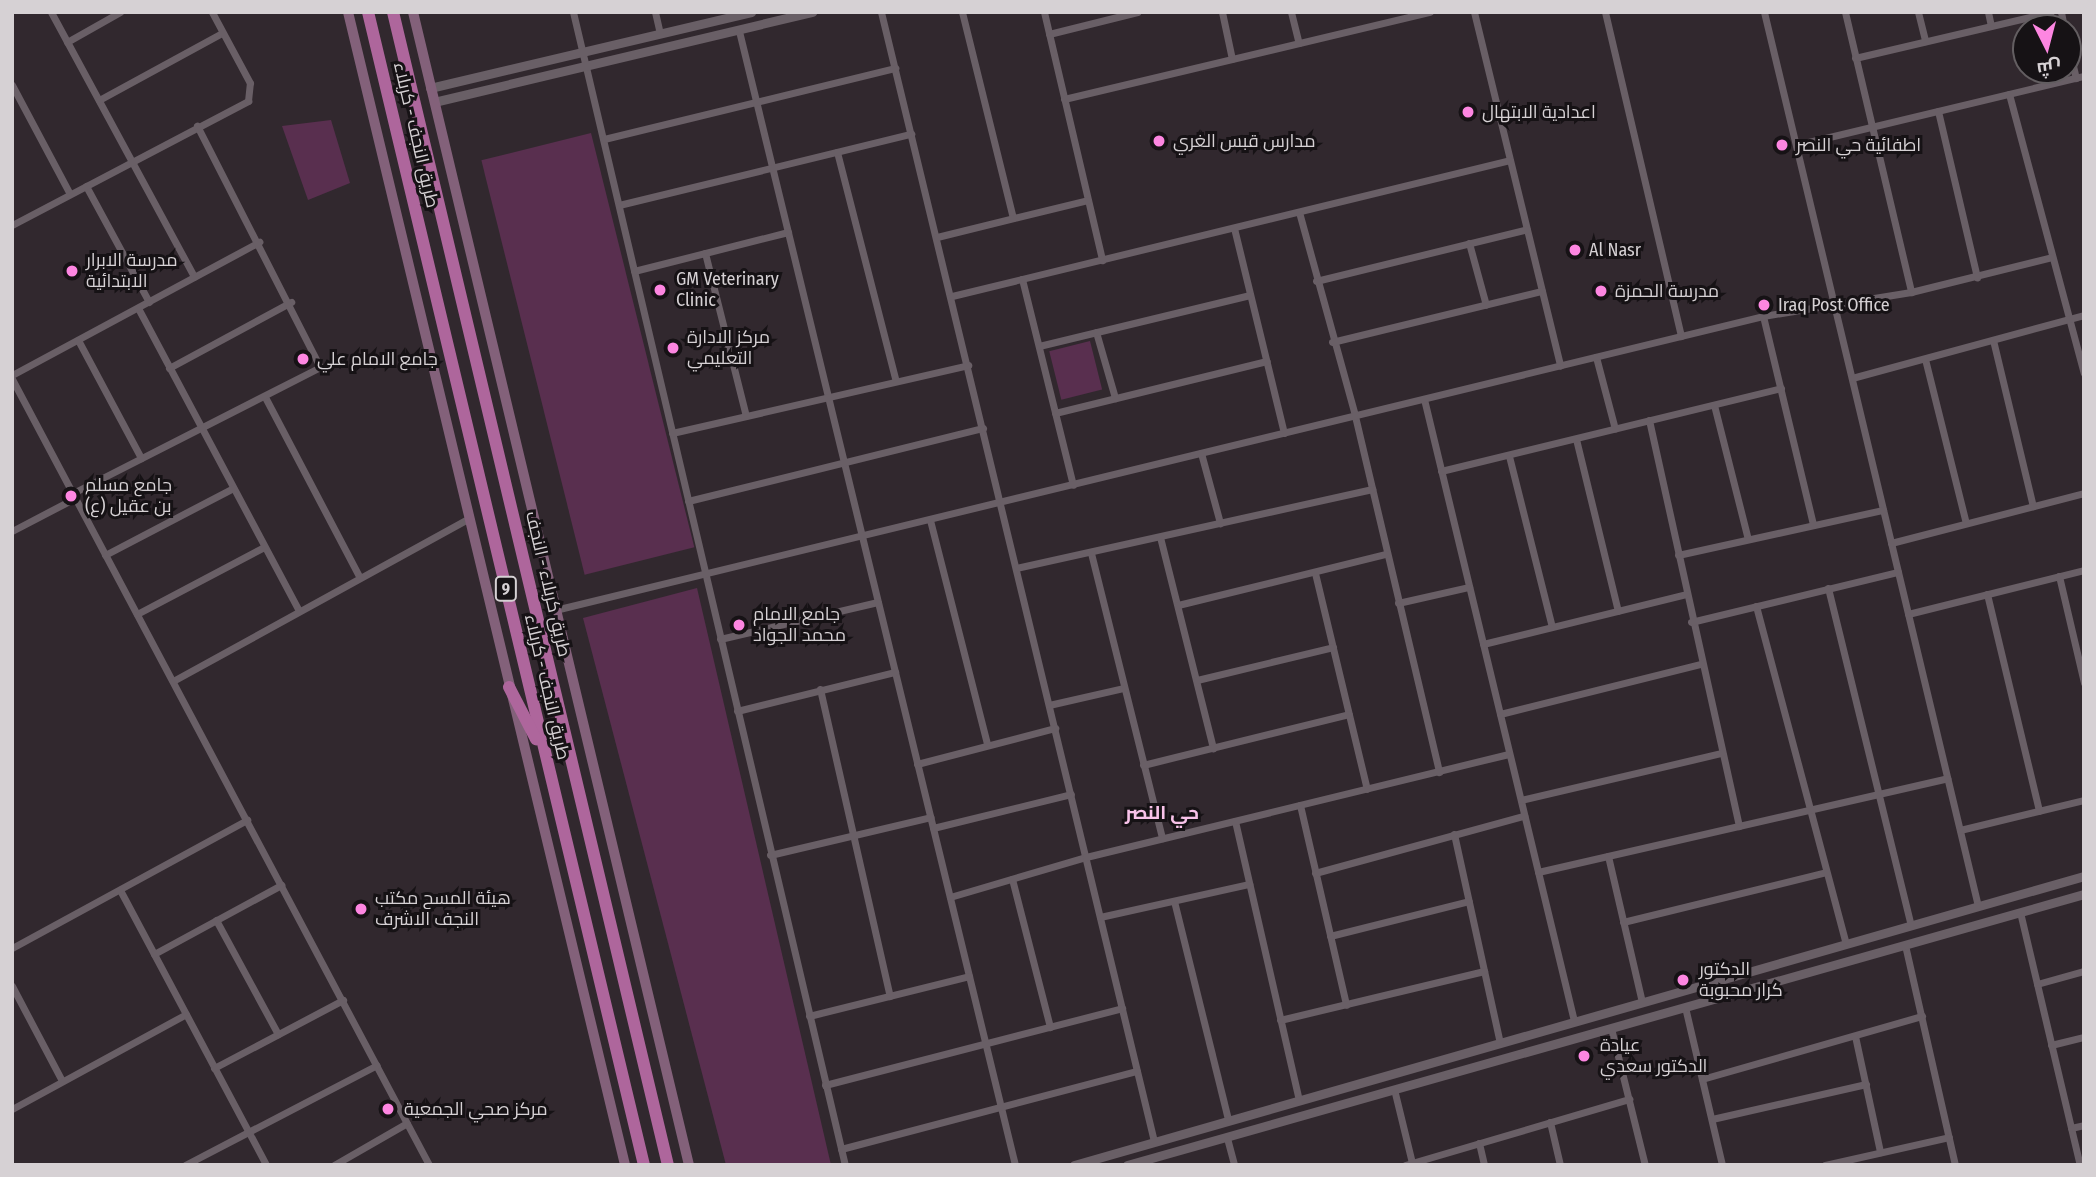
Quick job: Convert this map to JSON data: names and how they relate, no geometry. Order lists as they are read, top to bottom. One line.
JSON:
{"streets":{"highway":["طريق النجف - کربلاء","طريق کربلاء - النجف","9"]},"districts":["حي النصر"],"places":["اعدادية الابتهال","مدارس قبس الغري","اطفائية حي النصر","Al Nasr","مدرسة الابرار الابتدائية","GM Veterinary Clinic","مدرسة الحمزة","Iraq Post Office","مركز الادارة التعليمي","جامع الامام علي","جامع مسلم بن عقيل (ع)","جامع الامام محمد الجواد","هيئة المسح مكتب النجف الاشرف","الدكتور كرار محبوبة","عيادة الدكتور سعدي","مركز صحي الجمعية"],"north":"bottom"}
